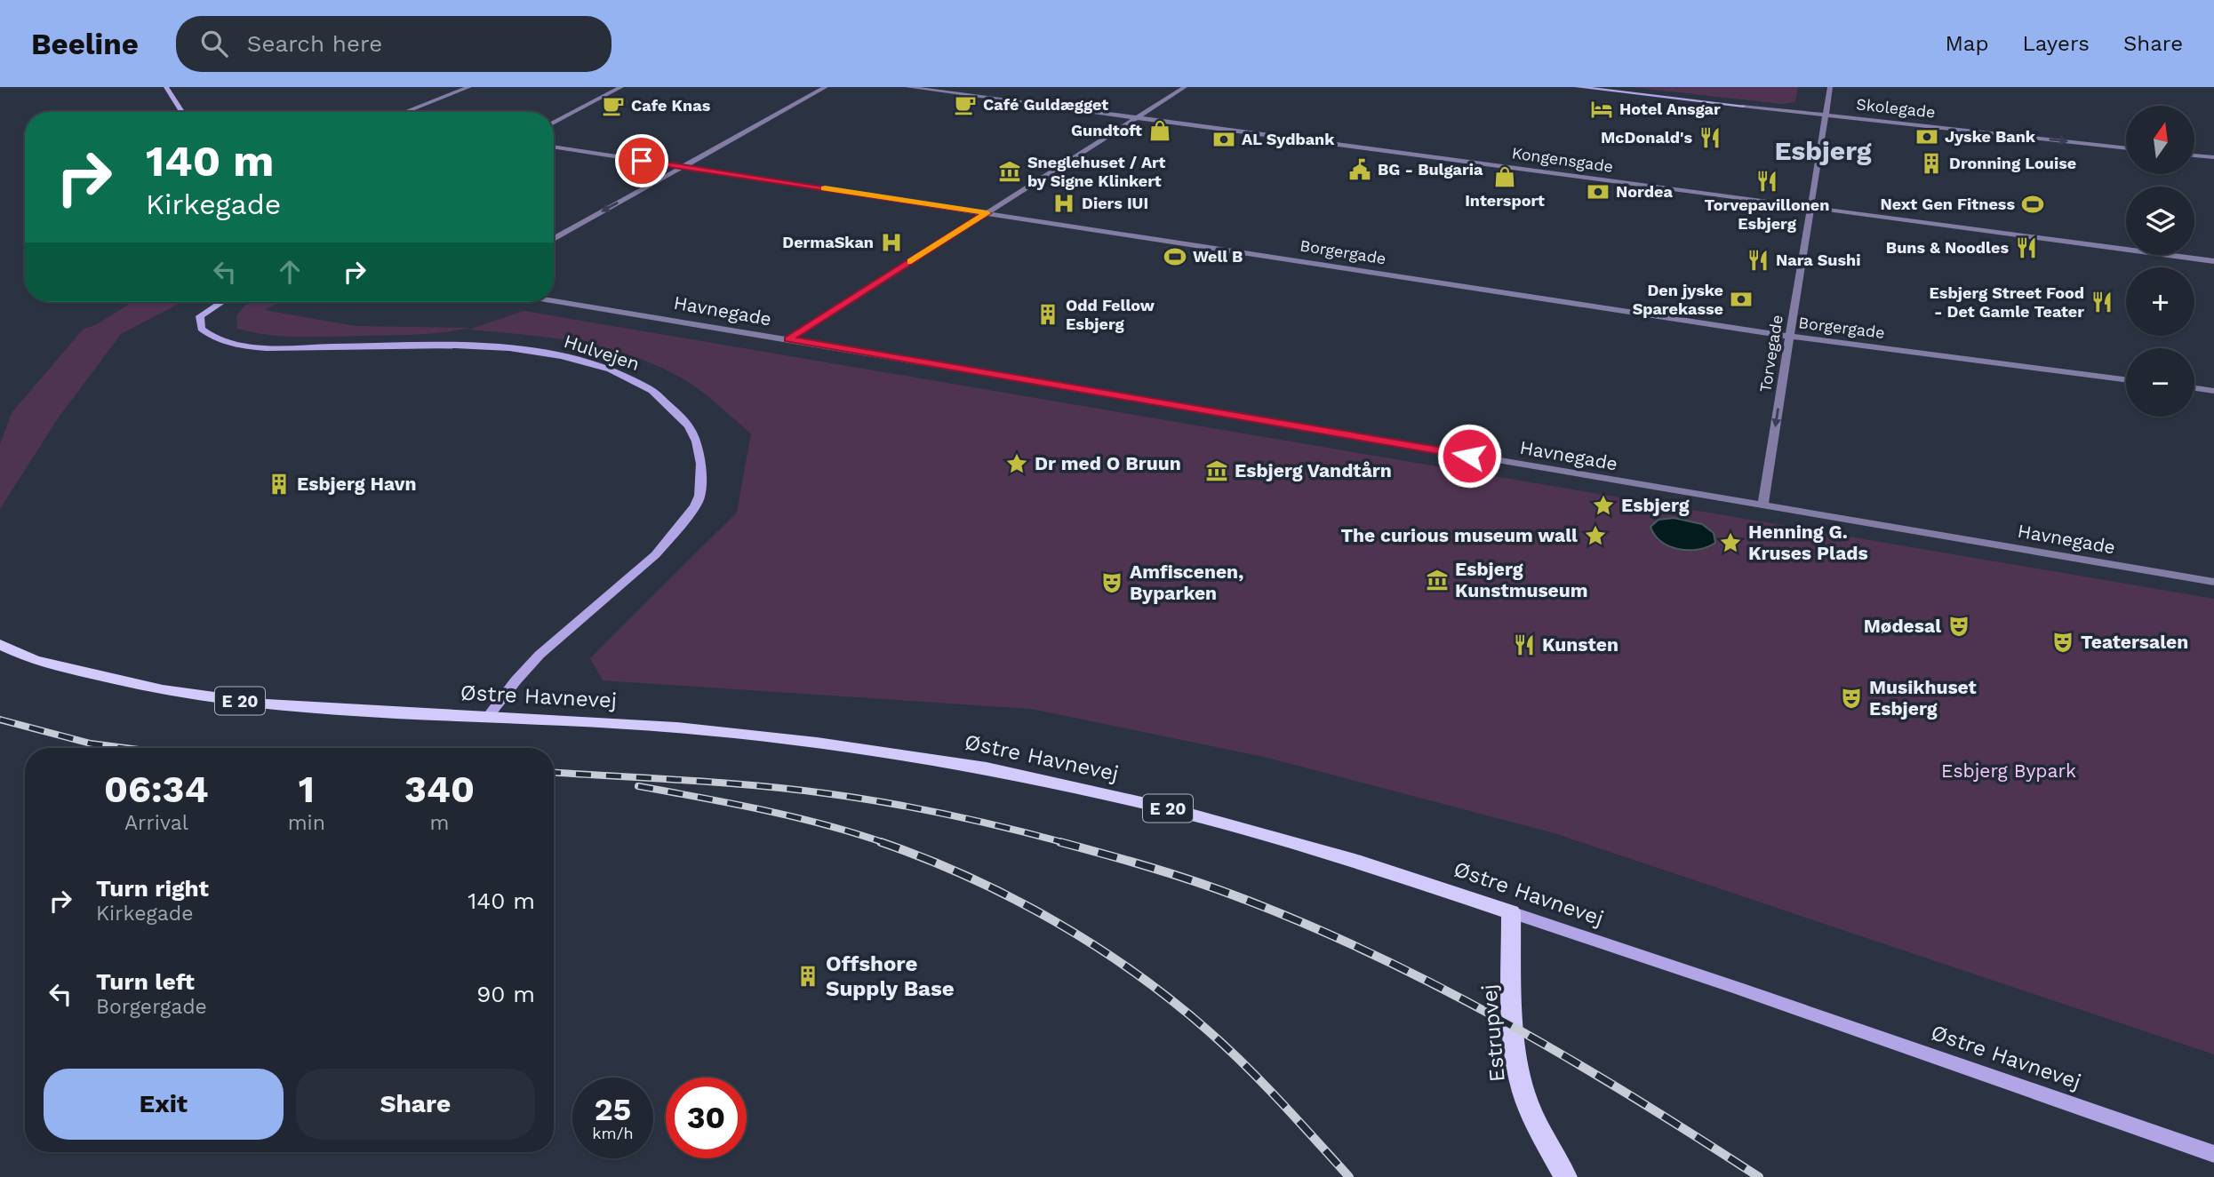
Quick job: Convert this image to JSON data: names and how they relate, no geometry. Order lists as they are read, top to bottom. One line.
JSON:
{"streets":{"main road":["Østre Havnevej","E 20","Estrupvej"],"street":["Skolegade","Kongensgade","Borgergade","Havnegade","Hulvejen","Torvegade"]},"crossings":[["Skolegade","Torvegade"],["Kongensgade","Torvegade"],["Borgergade","Torvegade"],["Havnegade","Torvegade"],["Hulvejen","Østre Havnevej"],["Østre Havnevej","Estrupvej"]],"one_way":["Skolegade","Torvegade"],"districts":["Esbjerg"],"parks":["Esbjerg Bypark"],"places":{"cafe":["Café Guldægget","Cafe Knas"],"hotel":["Hotel Ansgar"],"shop":["Gundtoft","Intersport"],"bank":["Jyske Bank","AL Sydbank","Nordea","Den jyske Sparekasse"],"restaurant":["McDonald's","Torvepavillonen Esbjerg","Buns & Noodles","Nara Sushi","Esbjerg Street Food - Det Gamle Teater","Kunsten"],"building":["Dronning Louise","Odd Fellow Esbjerg","Esbjerg Havn","Offshore Supply Base"],"public building":["BG - Bulgaria"],"museum":["Sneglehuset / Art by Signe Klinkert","Esbjerg Vandtårn","Esbjerg Kunstmuseum"],"hospital":["Diers IUI","DermaSkan"],"sports":["Next Gen Fitness","Well B"],"place":["Dr med O Bruun","Esbjerg","The curious museum wall","Henning G. Kruses Plads"],"theatre":["Amfiscenen, Byparken","Mødesal","Teatersalen","Musikhuset Esbjerg"]},"north":"top","page":{"header":"Beeline","search":"Search here","nav":["Map","Layers","Share"],"map_buttons":["+","−"],"turn":["140 m","Kirkegade"],"eta":["06:34","Arrival","1","min","340","m"],"list":[{"name":"Turn right","note":"Kirkegade","value":"140 m"},{"name":"Turn left","note":"Borgergade","value":"90 m"}],"buttons":["Exit","Share"],"speed":"25 km/h","limit":"30"}}
